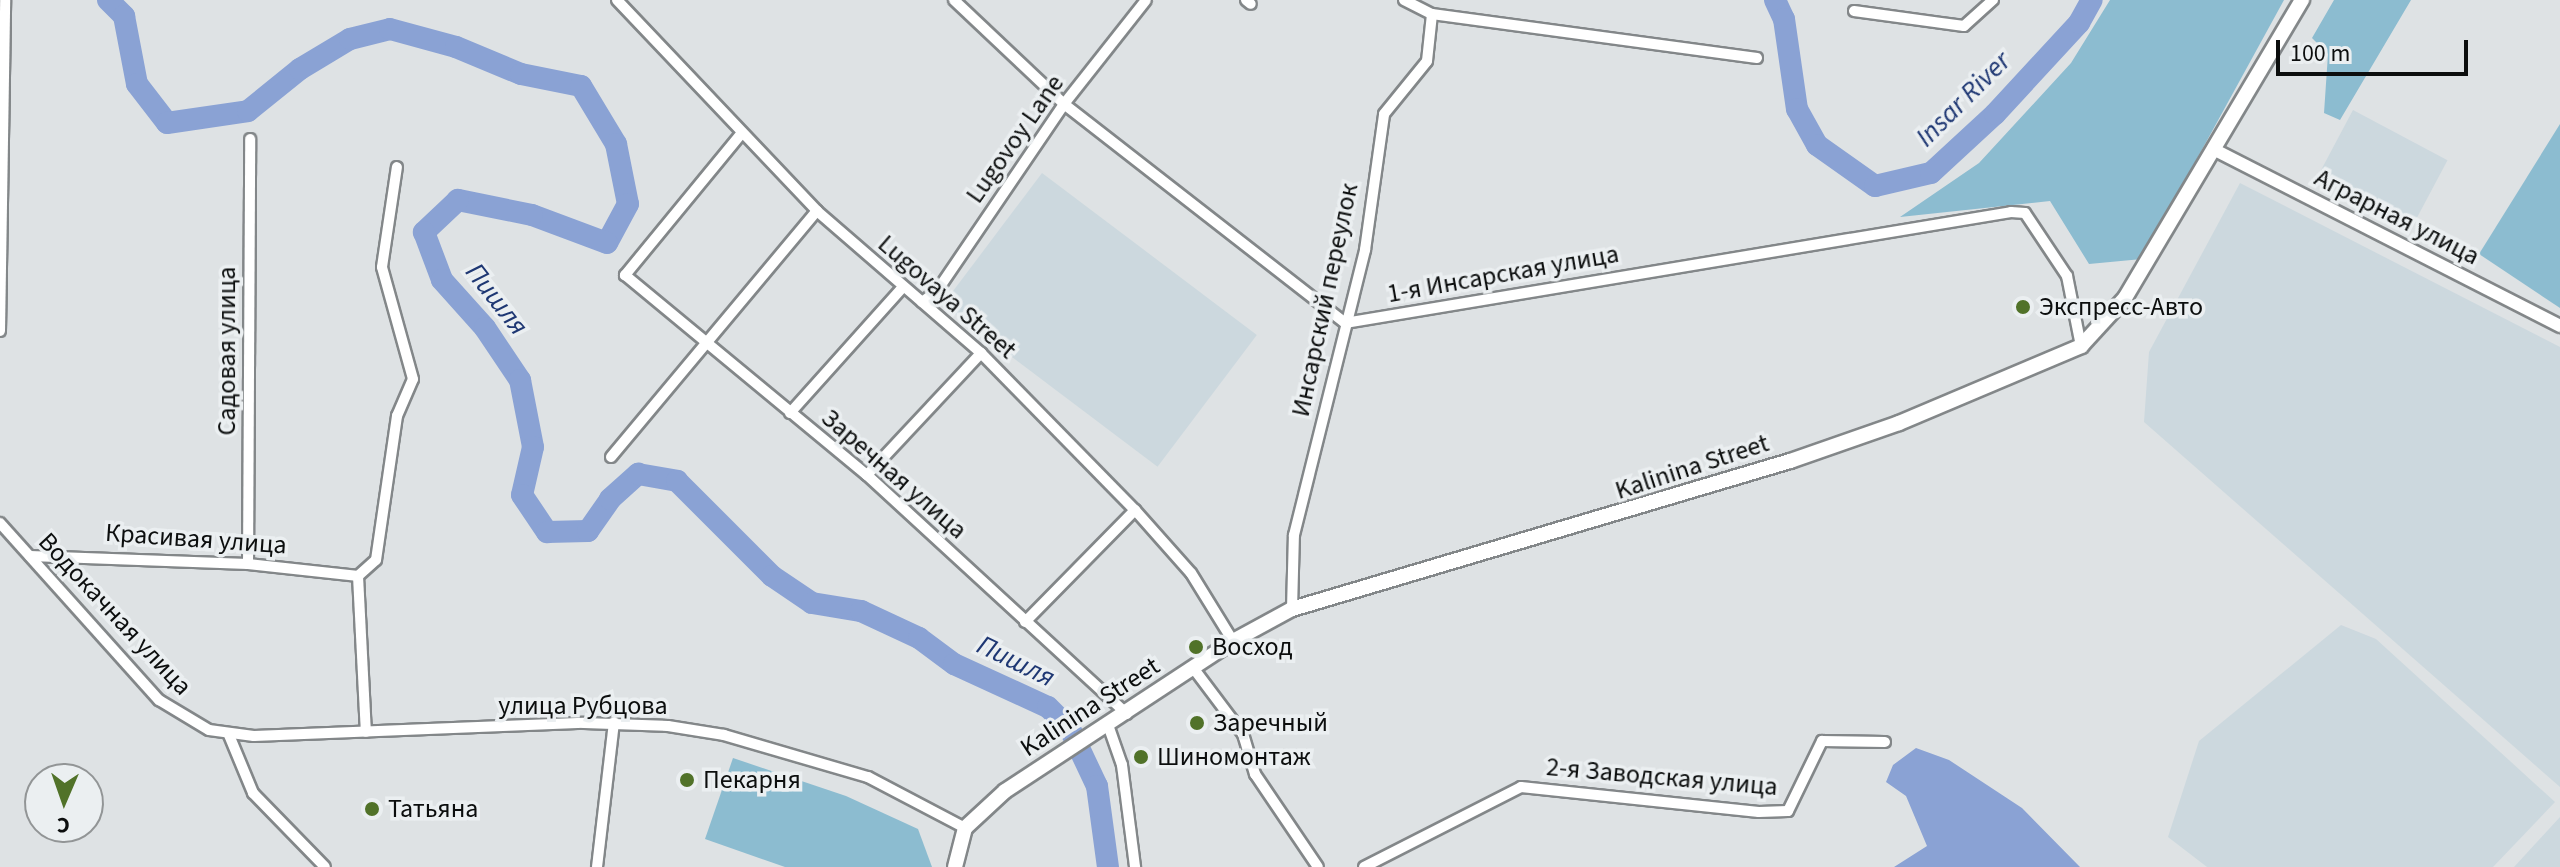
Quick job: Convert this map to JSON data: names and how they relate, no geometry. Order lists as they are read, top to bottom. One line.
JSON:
{"streets":{"main road":["Kalinina Street"],"street":["Lugovoy Lane","Аграрная улица","1-я Инсарская улица","Lugovaya Street","Инсарский переулок","Садовая улица","Заречная улица","Красивая улица","Водокачная улица","улица Рубцова","2-я Заводская улица"]},"crossings":[["Lugovoy Lane","Lugovaya Street"],["Аграрная улица","Kalinina Street"],["1-я Инсарская улица","Инсарский переулок"],["1-я Инсарская улица","Kalinina Street"],["Lugovaya Street","Kalinina Street"],["Lugovaya Street","Заречная улица"],["Инсарский переулок","Kalinina Street"],["Садовая улица","Красивая улица"],["Kalinina Street","Заречная улица"],["Kalinina Street","улица Рубцова"],["Красивая улица","Водокачная улица"],["Водокачная улица","улица Рубцова"]],"water":["Insar River","Пишля"],"places":["Экспресс-Авто","Восход","Заречный","Шиномонтаж","Пекарня","Татьяна"],"scale_bar":"100 m","north":"bottom"}
